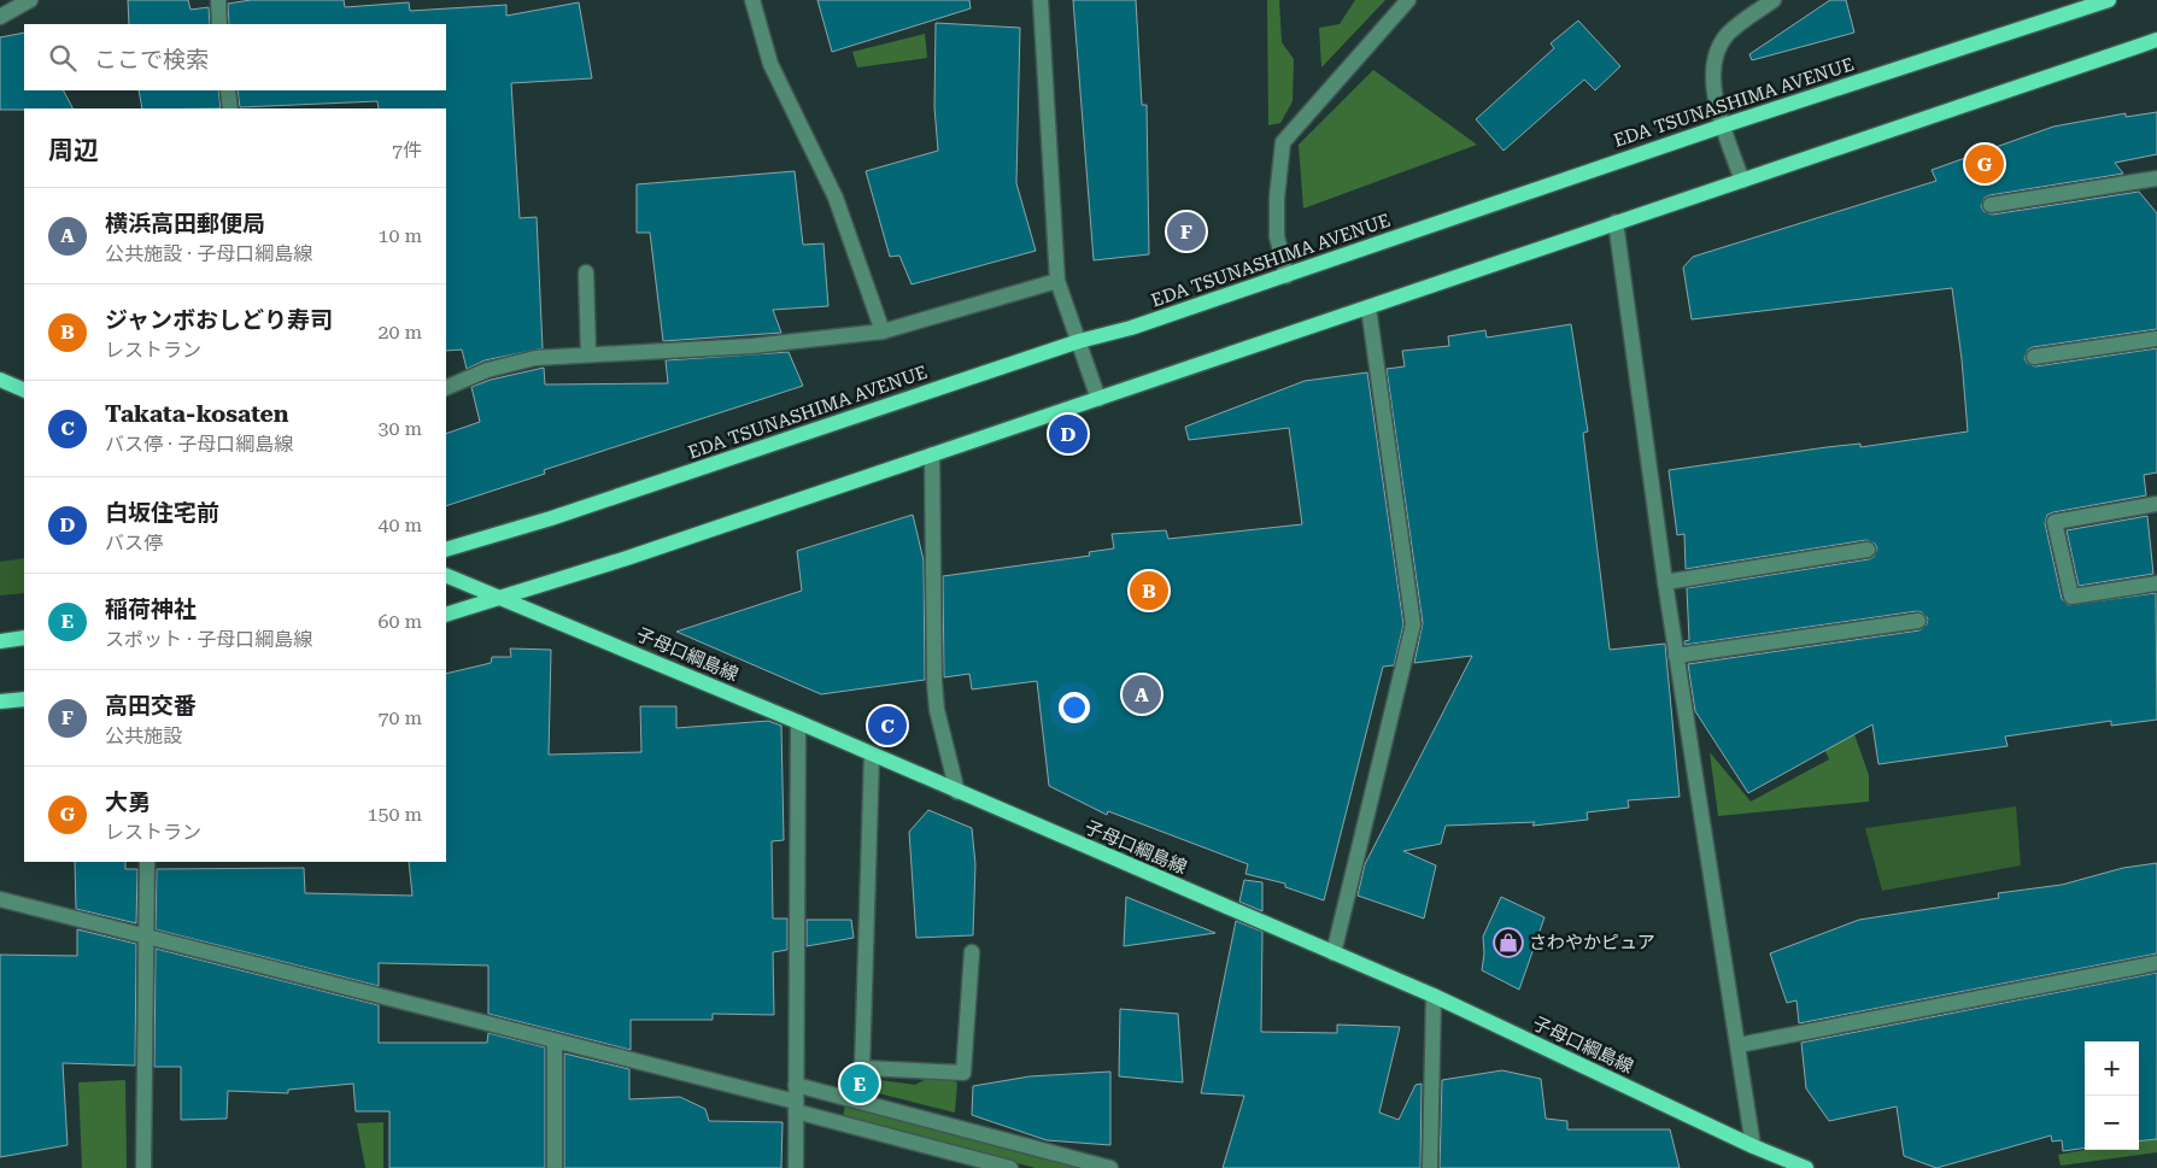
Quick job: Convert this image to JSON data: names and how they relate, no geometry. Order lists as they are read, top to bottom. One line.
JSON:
{"streets":{"main road":["EDA TSUNASHIMA AVENUE","子母口綱島線"]},"places":{"shop":["さわやかピュア"]},"page":{"search":"ここで検索","heading":["周辺","7件"],"pins":["G","F","D","B","A","C","E"],"list":[{"mark":"A","name":"横浜高田郵便局","note":"公共施設 · 子母口綱島線","value":"10 m"},{"mark":"B","name":"ジャンボおしどり寿司","note":"レストラン","value":"20 m"},{"mark":"C","name":"Takata-kosaten","note":"バス停 · 子母口綱島線","value":"30 m"},{"mark":"D","name":"白坂住宅前","note":"バス停","value":"40 m"},{"mark":"E","name":"稲荷神社","note":"スポット · 子母口綱島線","value":"60 m"},{"mark":"F","name":"高田交番","note":"公共施設","value":"70 m"},{"mark":"G","name":"大勇","note":"レストラン","value":"150 m"}],"map_buttons":["+","−"]}}
